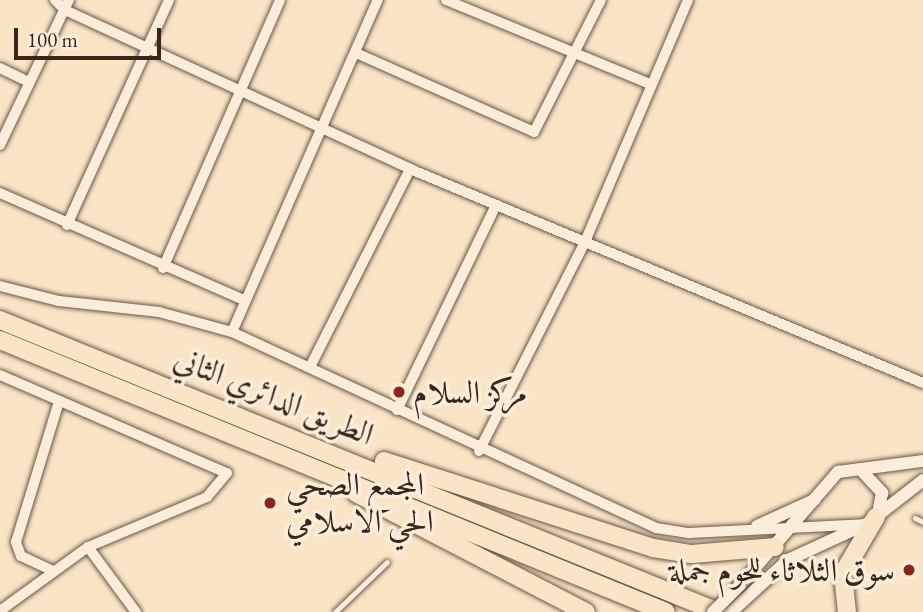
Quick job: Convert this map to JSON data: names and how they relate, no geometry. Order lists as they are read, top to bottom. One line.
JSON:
{"streets":{"highway":["الطريق الدائري الثاني"]},"places":["مركز السلام","المجمع الصحي الحي الاسلامي","سوق الثلاثاء للحوم جملة"],"scale_bar":"100 m"}
